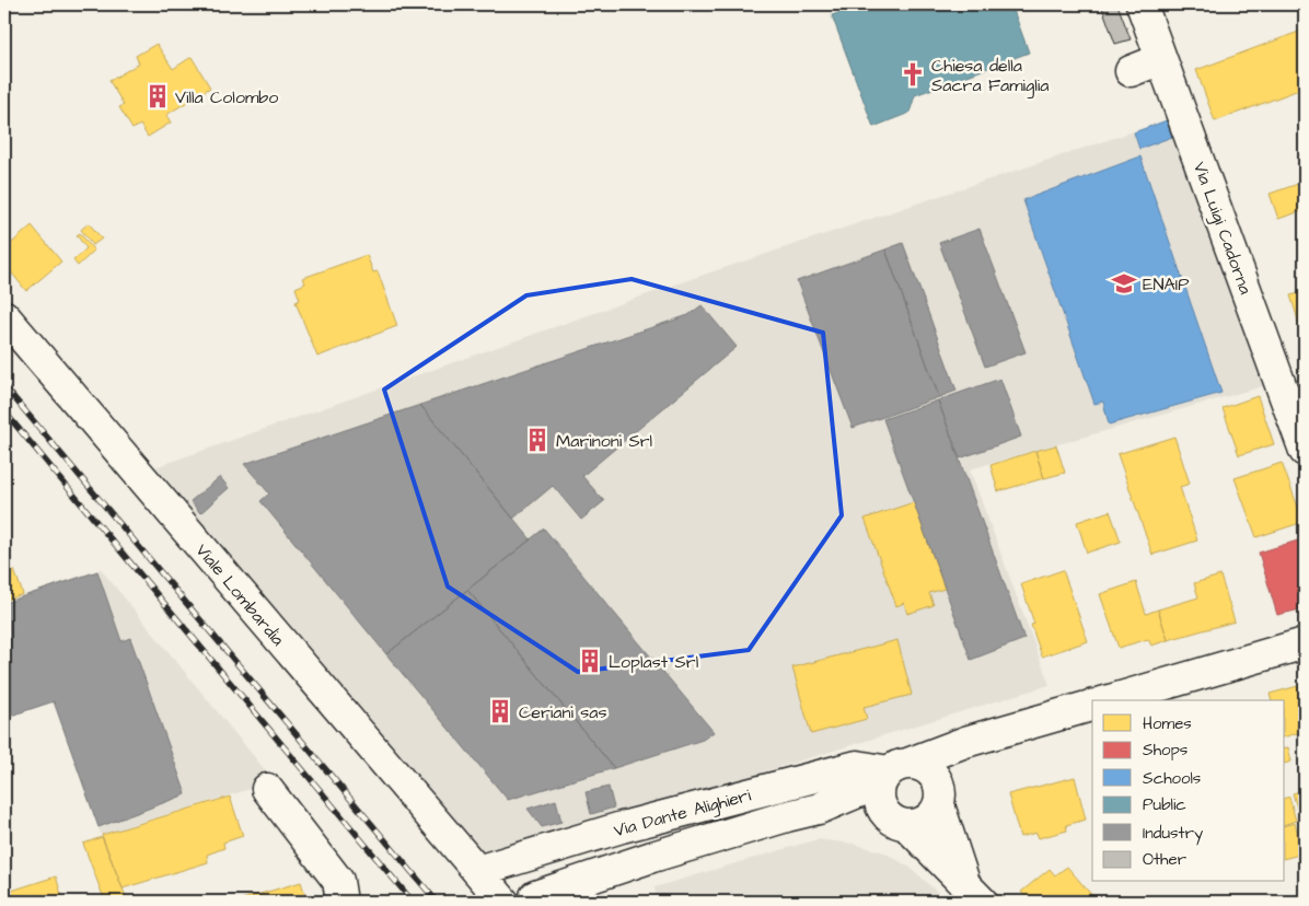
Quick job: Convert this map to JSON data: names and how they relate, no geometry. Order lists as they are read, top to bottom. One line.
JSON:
{"streets":{"street":["Via Luigi Cadorna","Viale Lombardia","Via Dante Alighieri"]},"crossings":[["Viale Lombardia","Via Dante Alighieri"]],"places":{"church":["Chiesa della Sacra Famiglia"],"building":["Villa Colombo","Marinoni Srl","Loplast Srl","Ceriani sas"],"school or university":["ENAIP"]},"legend":["Homes","Shops","Schools","Public","Industry","Other"]}
